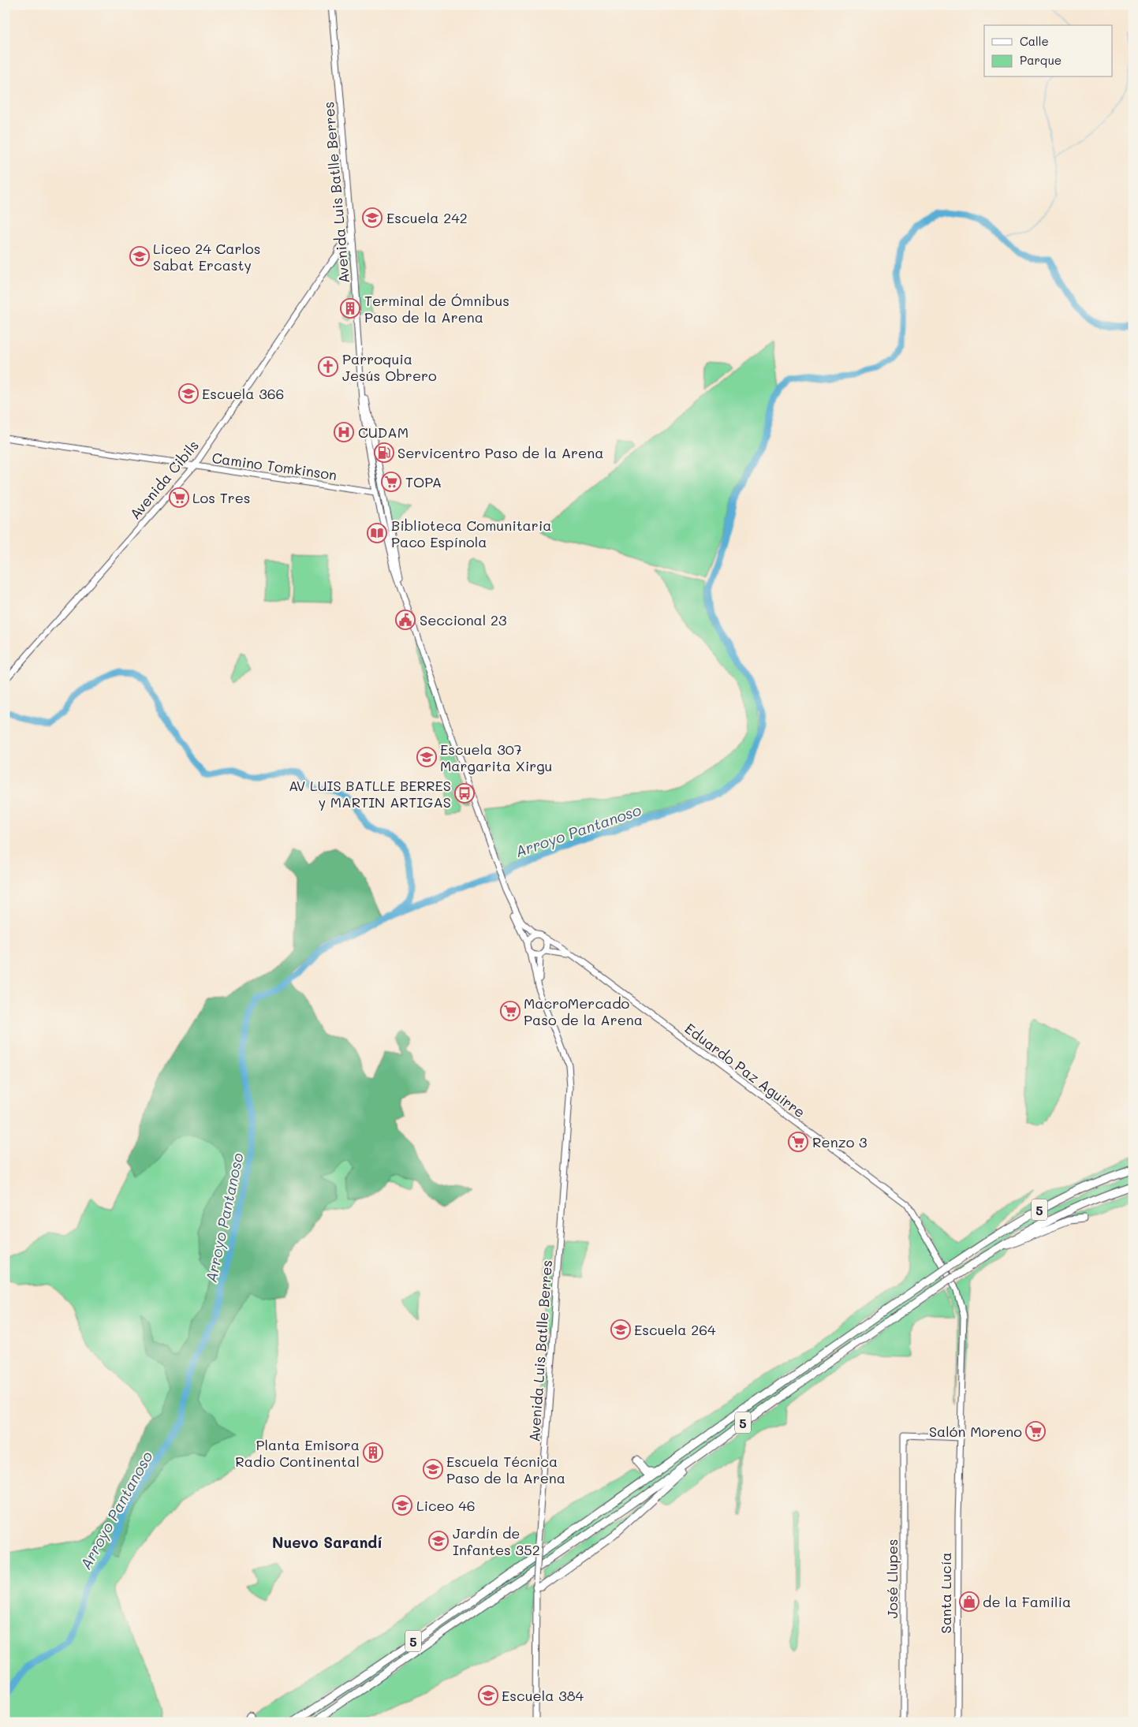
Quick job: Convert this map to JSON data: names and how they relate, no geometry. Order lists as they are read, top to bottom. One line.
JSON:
{"streets":{"highway":["5"],"street":["Avenida Luis Batlle Berres","Camino Tomkinson","Avenida Cibils","Eduardo Paz Aguirre","José Llupes","Santa Lucía"]},"crossings":[["Avenida Luis Batlle Berres","Camino Tomkinson"],["Avenida Luis Batlle Berres","Avenida Cibils"],["Avenida Luis Batlle Berres","Eduardo Paz Aguirre"],["Camino Tomkinson","Avenida Cibils"],["Eduardo Paz Aguirre","Santa Lucía"],["José Llupes","Santa Lucía"]],"districts":["Nuevo Sarandí"],"water":["Arroyo Pantanoso"],"places":{"school or university":["Escuela 242","Liceo 24 Carlos Sabat Ercasty","Escuela 366","Escuela 307 Margarita Xirgu","Escuela 264","Escuela Técnica Paso de la Arena","Liceo 46","Jardín de Infantes 352","Escuela 384"],"building":["Terminal de Ómnibus Paso de la Arena","Planta Emisora Radio Continental"],"church":["Parroquia Jesús Obrero"],"hospital":["CUDAM"],"fuel station":["Servicentro Paso de la Arena"],"supermarket":["TOPA","Los Tres","MacroMercado Paso de la Arena","Renzo 3","Salón Moreno"],"library":["Biblioteca Comunitaria Paco Espínola"],"public building":["Seccional 23"],"bus stop":["AV LUIS BATLLE BERRES y MARTIN ARTIGAS"],"shop":["de la Familia"]},"legend":["Calle","Parque"]}
